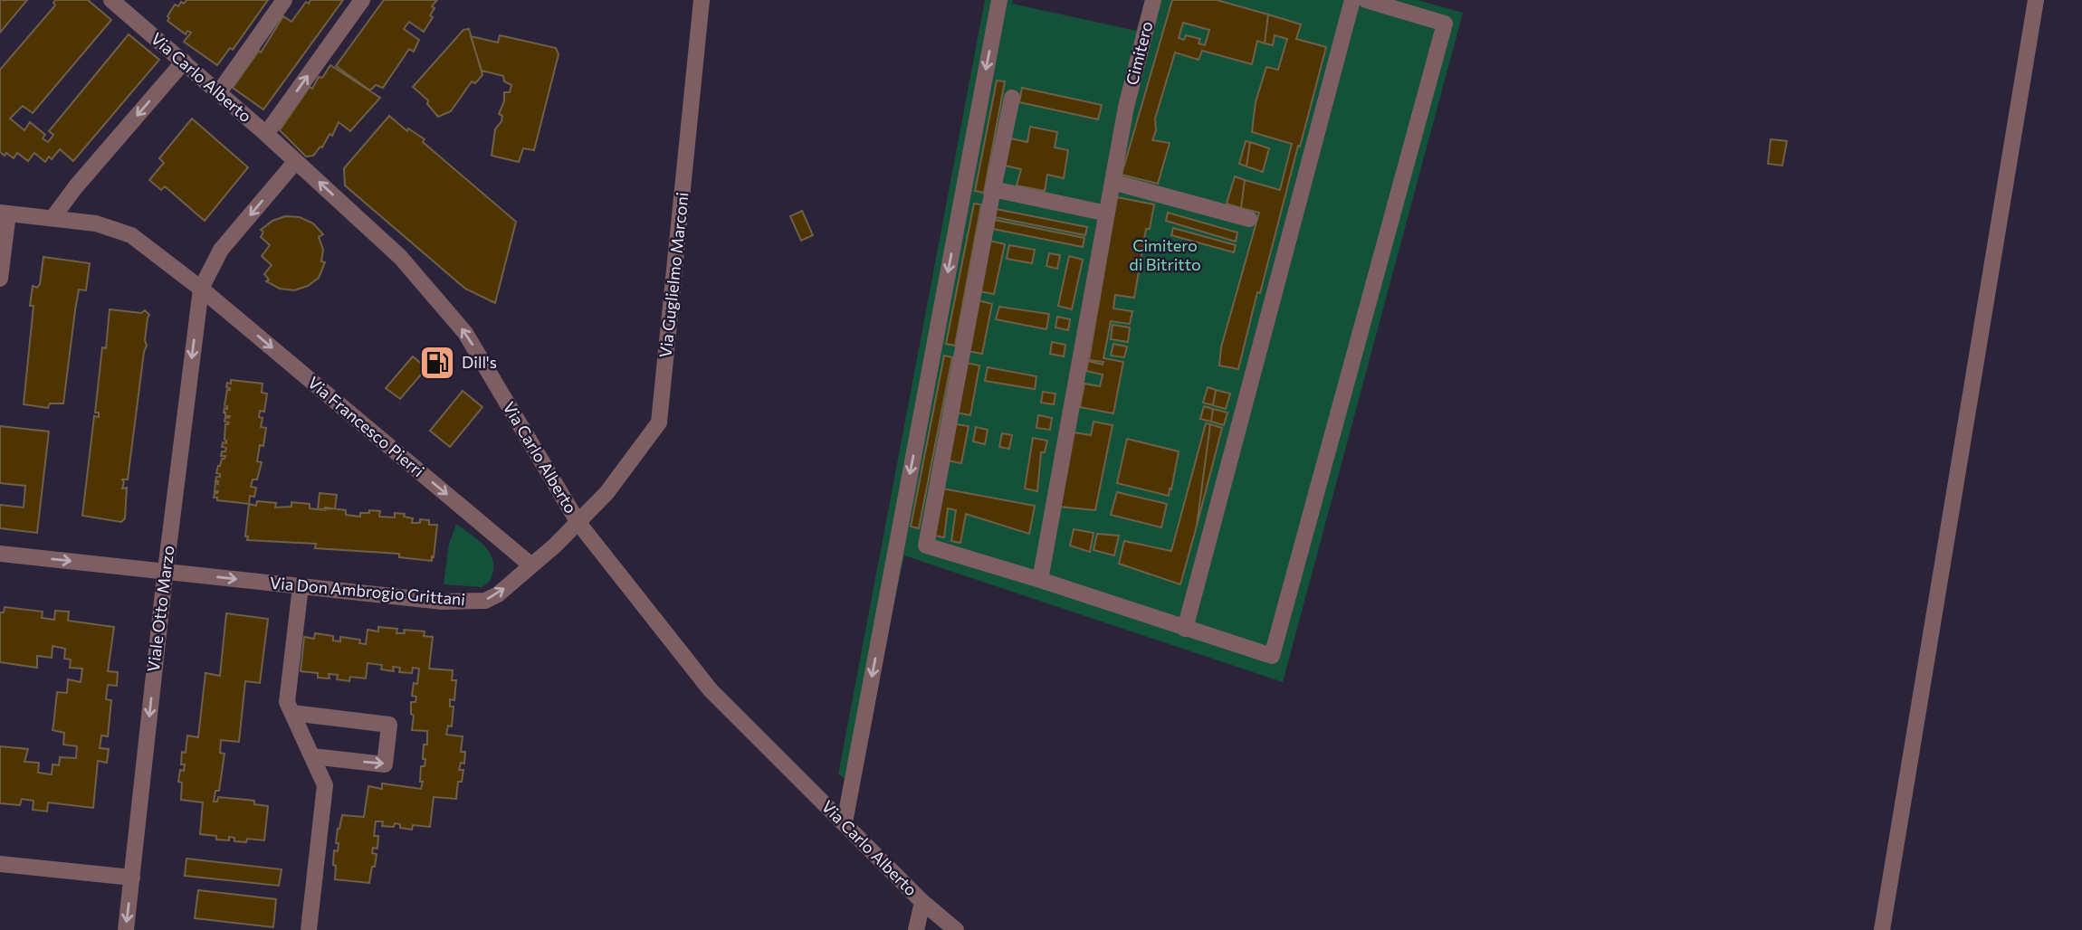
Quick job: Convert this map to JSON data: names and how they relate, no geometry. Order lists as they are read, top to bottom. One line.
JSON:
{"streets":{"street":["Cimitero","Via Carlo Alberto","Via Guglielmo Marconi","Via Francesco Pierri","Via Don Ambrogio Grittani","Viale Otto Marzo"]},"crossings":[["Via Carlo Alberto","Via Guglielmo Marconi"],["Via Carlo Alberto","Via Don Ambrogio Grittani"],["Via Carlo Alberto","Viale Otto Marzo"],["Via Guglielmo Marconi","Via Don Ambrogio Grittani"],["Via Francesco Pierri","Via Don Ambrogio Grittani"],["Via Francesco Pierri","Viale Otto Marzo"],["Via Don Ambrogio Grittani","Viale Otto Marzo"]],"one_way":["Via Carlo Alberto","Via Francesco Pierri","Via Don Ambrogio Grittani","Viale Otto Marzo"],"parks":["Cimitero di Bitritto"],"places":{"fuel station":["Dill's"]}}
